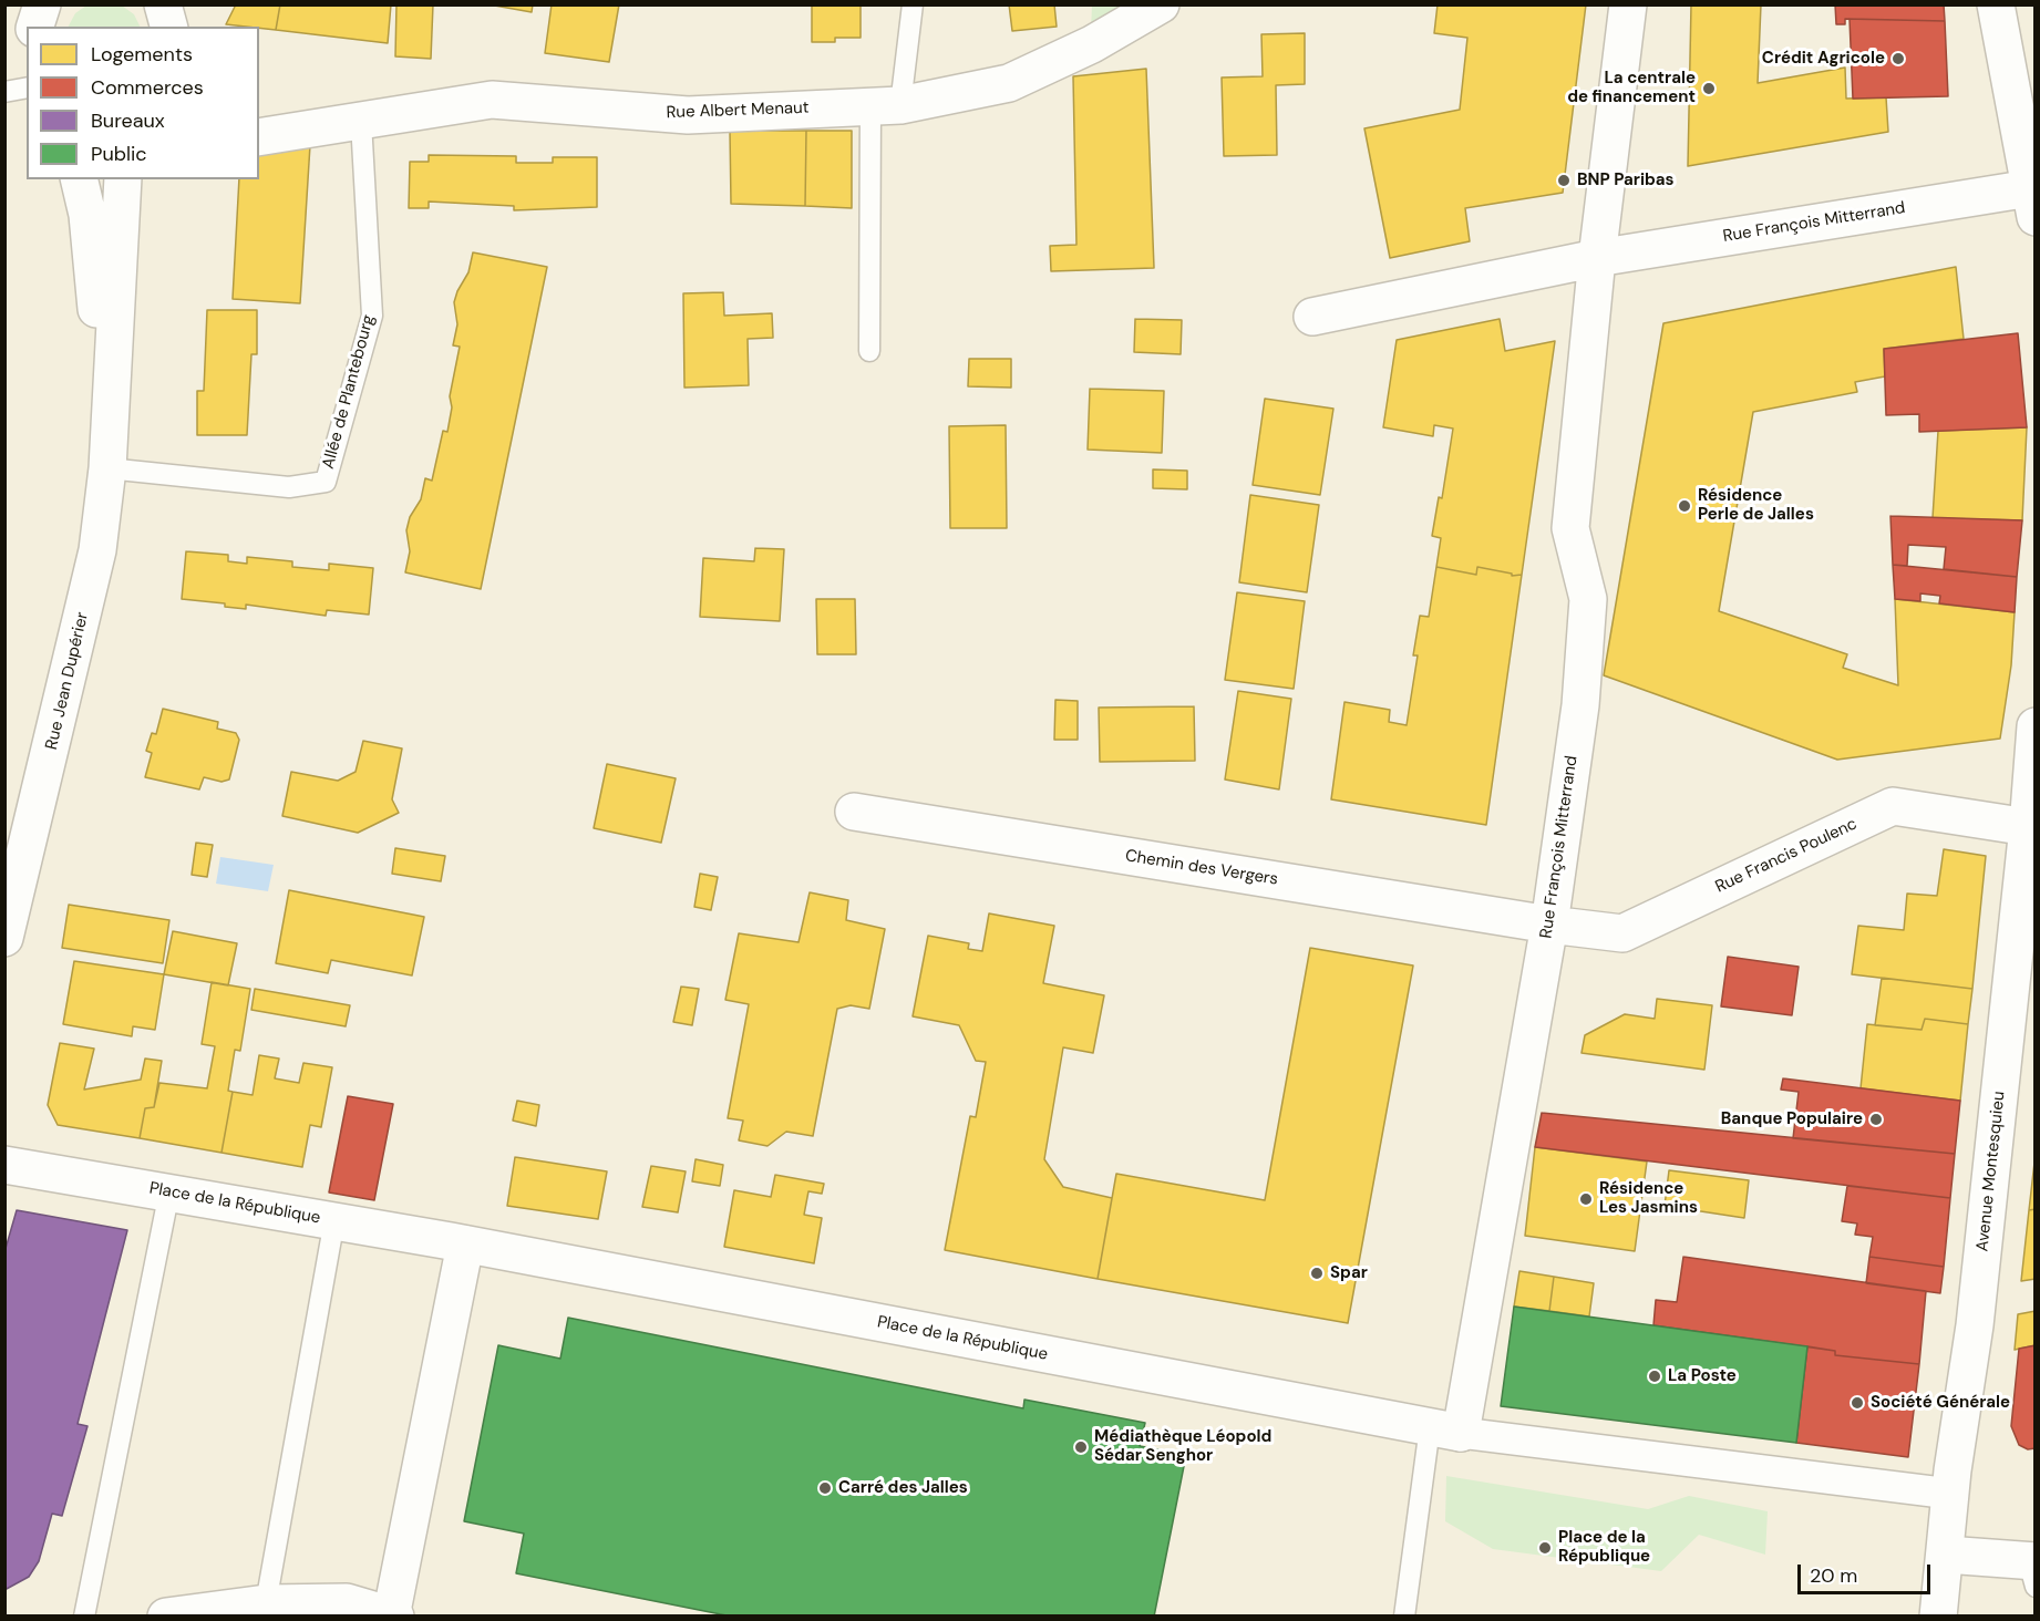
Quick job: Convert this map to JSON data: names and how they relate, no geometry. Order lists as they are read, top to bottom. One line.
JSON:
{"streets":{"street":["Rue Albert Menaut","Rue François Mitterrand","Rue Jean Dupérier","Rue Francis Poulenc","Chemin des Vergers","Avenue Montesquieu","Place de la République"],"lane":["Allée de Plantebourg"]},"crossings":[["Rue Albert Menaut","Allée de Plantebourg"],["Rue François Mitterrand","Rue Francis Poulenc"],["Rue François Mitterrand","Chemin des Vergers"],["Rue François Mitterrand","Place de la République"],["Allée de Plantebourg","Rue Jean Dupérier"],["Rue Francis Poulenc","Chemin des Vergers"],["Rue Francis Poulenc","Avenue Montesquieu"]],"places":["Crédit Agricole","La centrale de financement","BNP Paribas","Résidence Perle de Jalles","Banque Populaire","Résidence Les Jasmins","Spar","La Poste","Société Générale","Médiathèque Léopold Sédar Senghor","Carré des Jalles","Place de la République"],"legend":["Logements","Commerces","Bureaux","Public"],"scale_bar":"20 m"}
